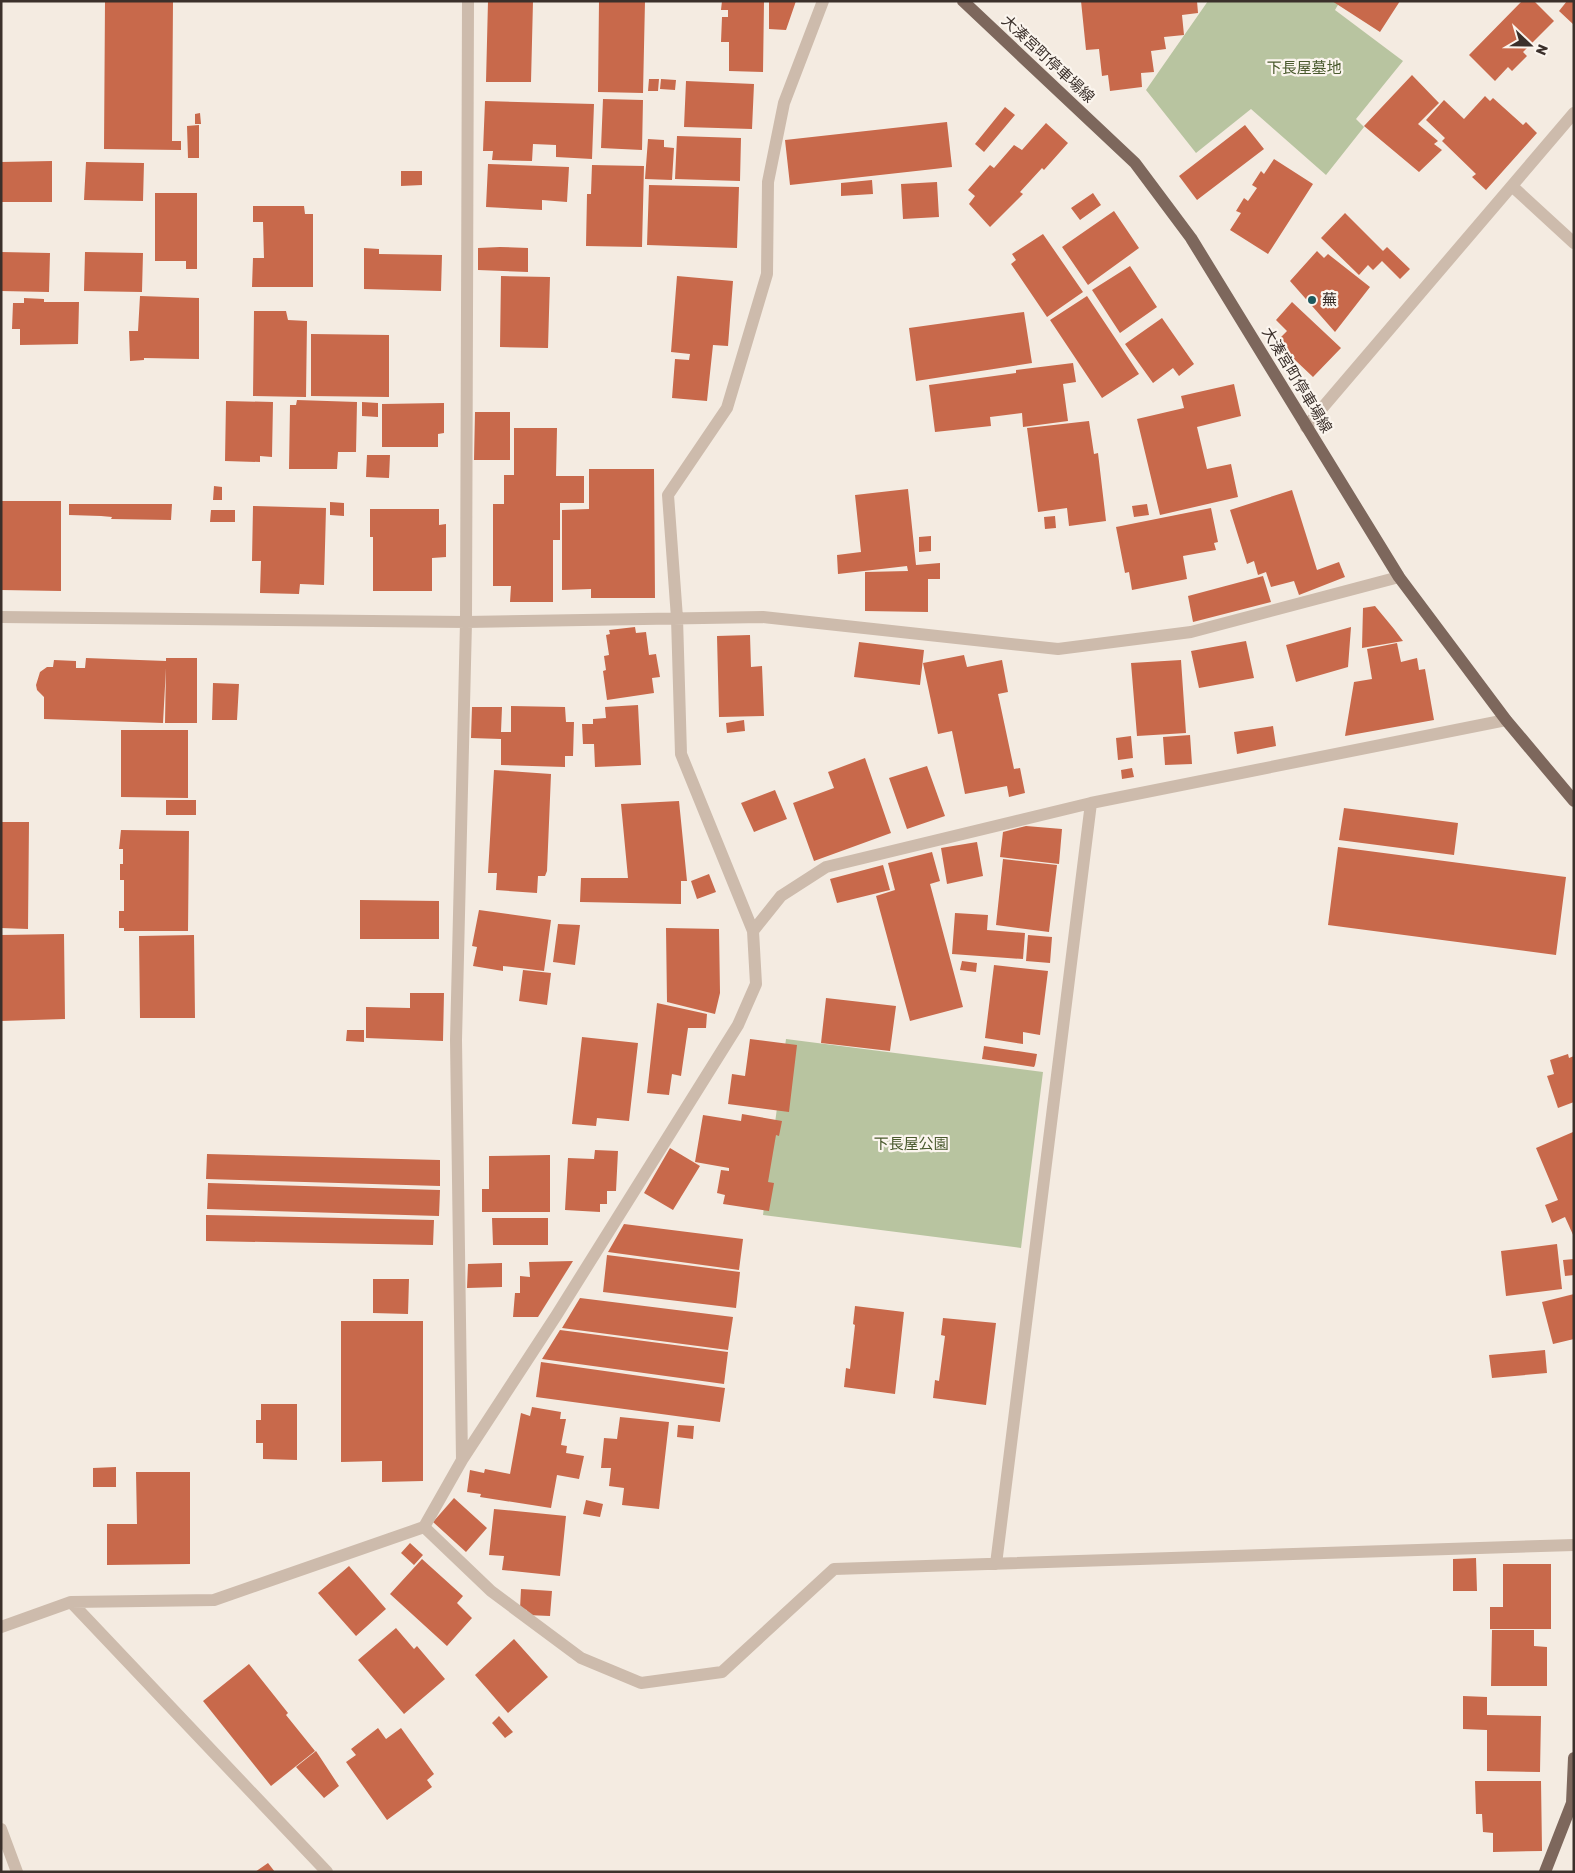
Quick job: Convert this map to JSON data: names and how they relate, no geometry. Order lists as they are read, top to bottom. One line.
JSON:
{"streets":{"main road":["大湊宮町停車場線"]},"parks":["下長屋墓地","下長屋公園"],"places":["蕪"],"north":"right"}
